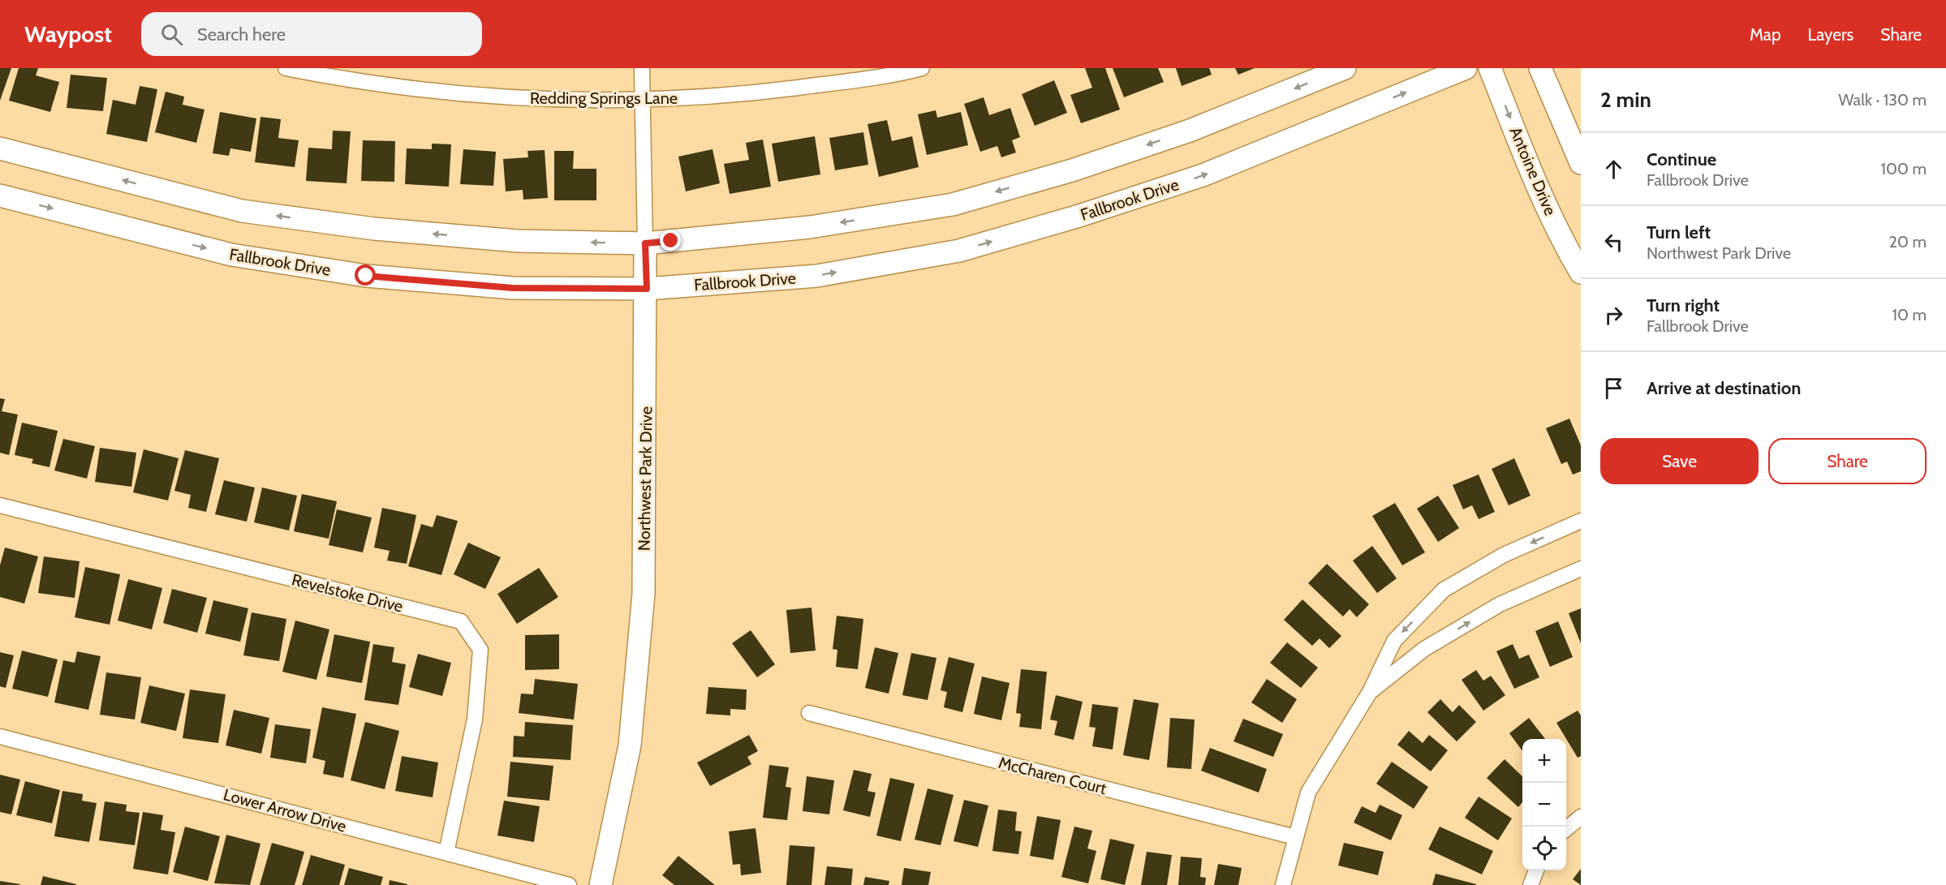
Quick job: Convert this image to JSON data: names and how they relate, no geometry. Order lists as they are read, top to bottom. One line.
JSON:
{"streets":{"main road":["Antoine Drive","Fallbrook Drive","Northwest Park Drive"],"street":["Redding Springs Lane","Revelstoke Drive","McCharen Court","Lower Arrow Drive"]},"crossings":[["Redding Springs Lane","Northwest Park Drive"],["Fallbrook Drive","Northwest Park Drive"],["Revelstoke Drive","Lower Arrow Drive"]],"page":{"header":"Waypost","search":"Search here","nav":["Map","Layers","Share"],"heading":["2 min","Walk · 130 m"],"list":[["Continue","Fallbrook Drive","100 m"],["Turn left","Northwest Park Drive","20 m"],["Turn right","Fallbrook Drive","10 m"],"Arrive at destination"],"buttons":["Save","Share"],"map_buttons":["+","−"]}}
